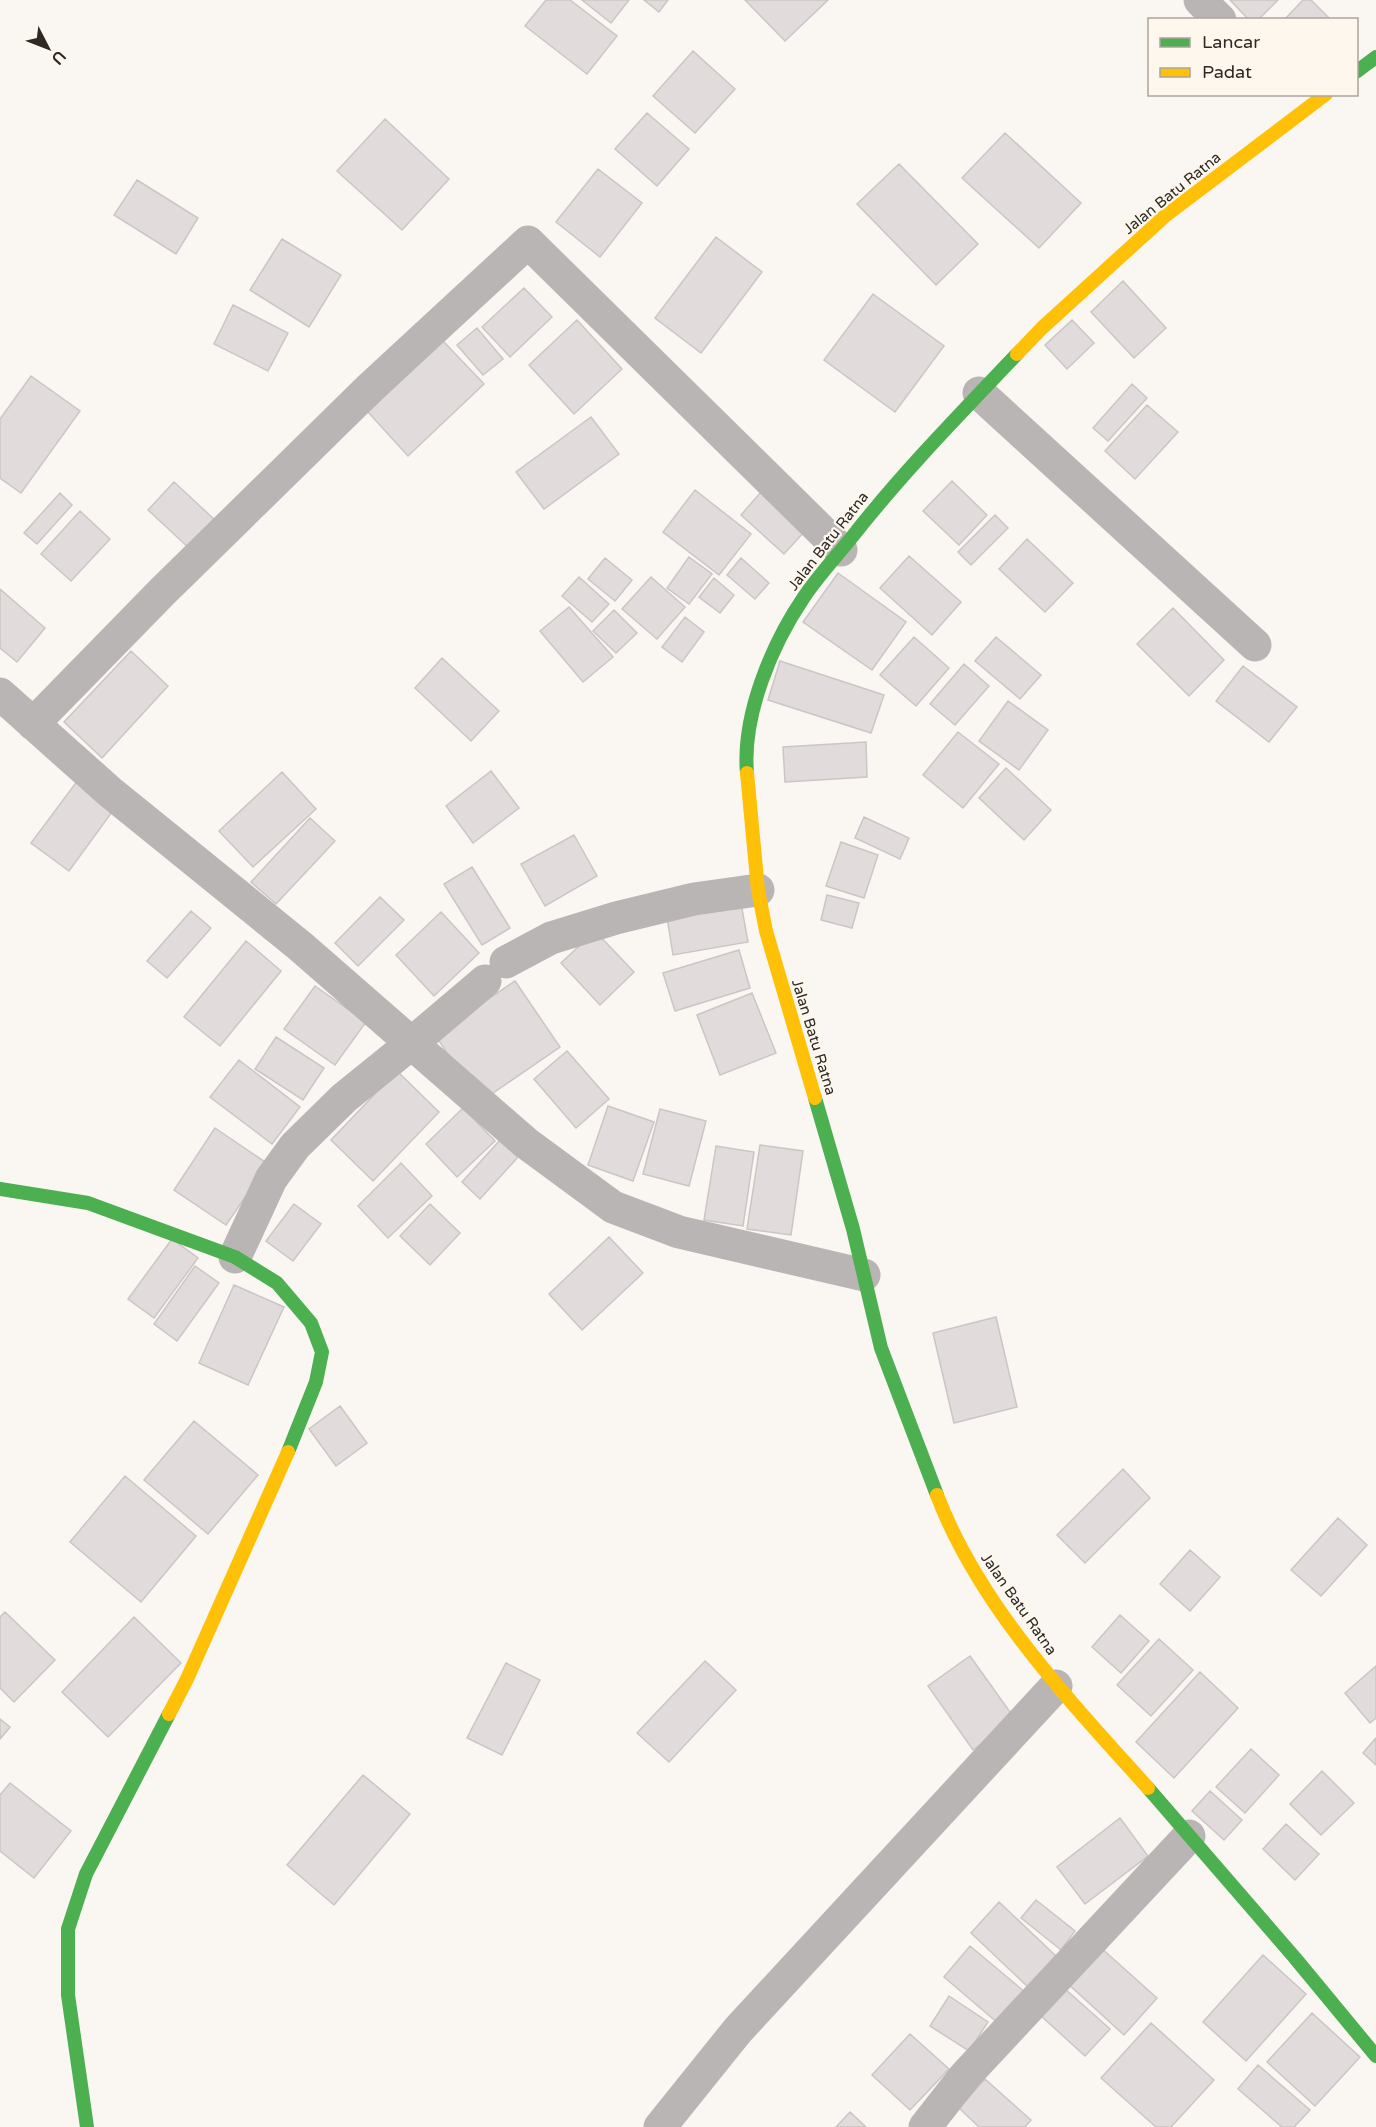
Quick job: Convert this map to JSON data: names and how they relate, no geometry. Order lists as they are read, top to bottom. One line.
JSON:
{"streets":{"street":["Jalan Batu Ratna"]},"legend":["Lancar","Padat"],"north":"bottom right"}
